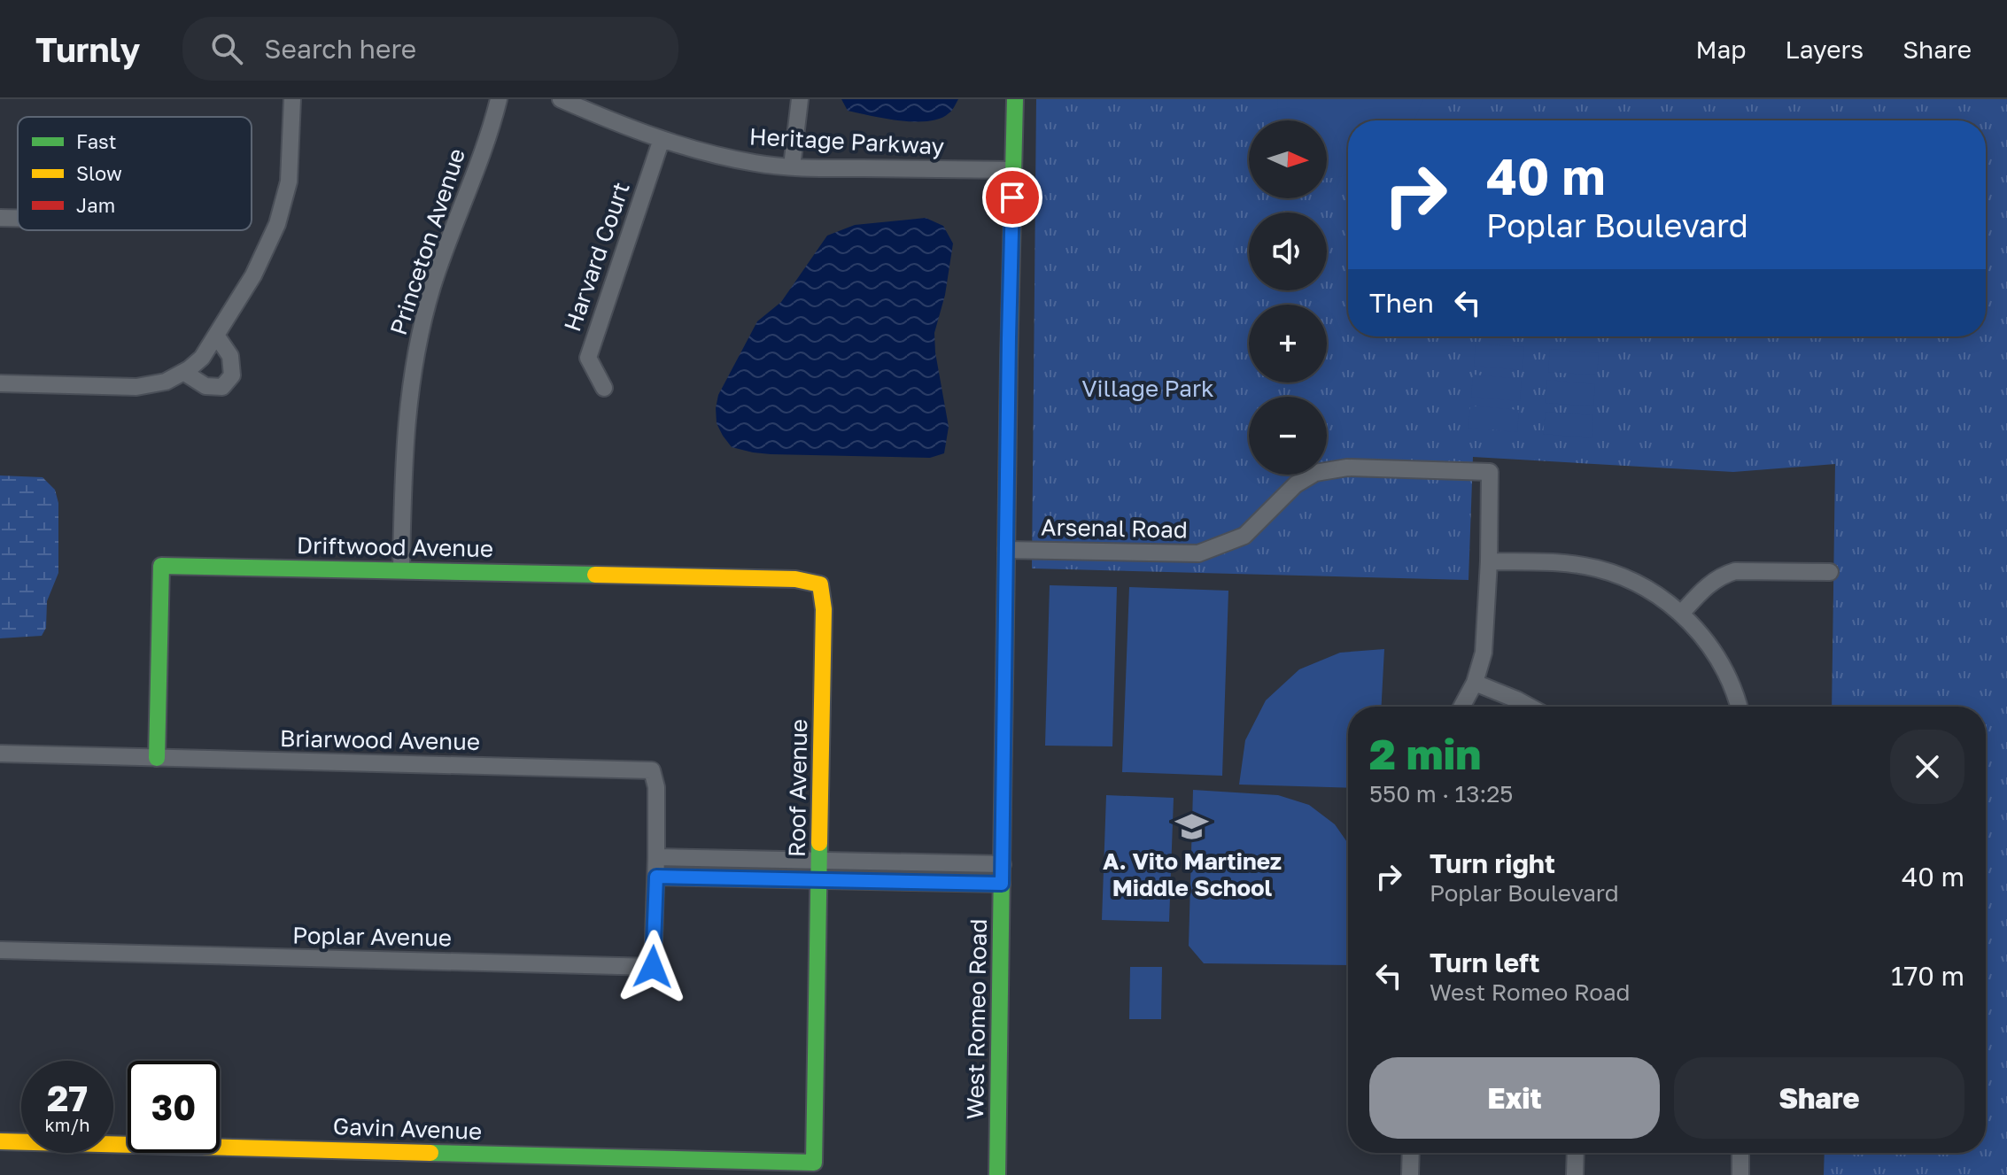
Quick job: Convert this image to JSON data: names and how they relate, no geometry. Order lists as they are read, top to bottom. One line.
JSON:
{"streets":{"street":["Heritage Parkway","Princeton Avenue","Harvard Court","Arsenal Road","Driftwood Avenue","Briarwood Avenue","Roof Avenue","Poplar Avenue","West Romeo Road","Gavin Avenue"]},"crossings":[["Heritage Parkway","Harvard Court"],["Heritage Parkway","West Romeo Road"],["Princeton Avenue","Driftwood Avenue"],["Arsenal Road","West Romeo Road"],["Driftwood Avenue","Briarwood Avenue"],["Driftwood Avenue","Roof Avenue"],["Briarwood Avenue","Poplar Avenue"],["Roof Avenue","Gavin Avenue"]],"parks":["Village Park"],"places":{"school or university":["A. Vito Martinez Middle School"]},"legend":["Fast","Slow","Jam"],"north":"right","page":{"header":"Turnly","search":"Search here","nav":["Map","Layers","Share"],"map_buttons":["+","−"],"turn":["40 m","Poplar Boulevard"],"then":"Then","heading":["2 min","550 m · 13:25"],"list":[{"name":"Turn right","note":"Poplar Boulevard","value":"40 m"},{"name":"Turn left","note":"West Romeo Road","value":"170 m"}],"buttons":["Exit","Share"],"speed":"27 km/h","limit":"30"}}
